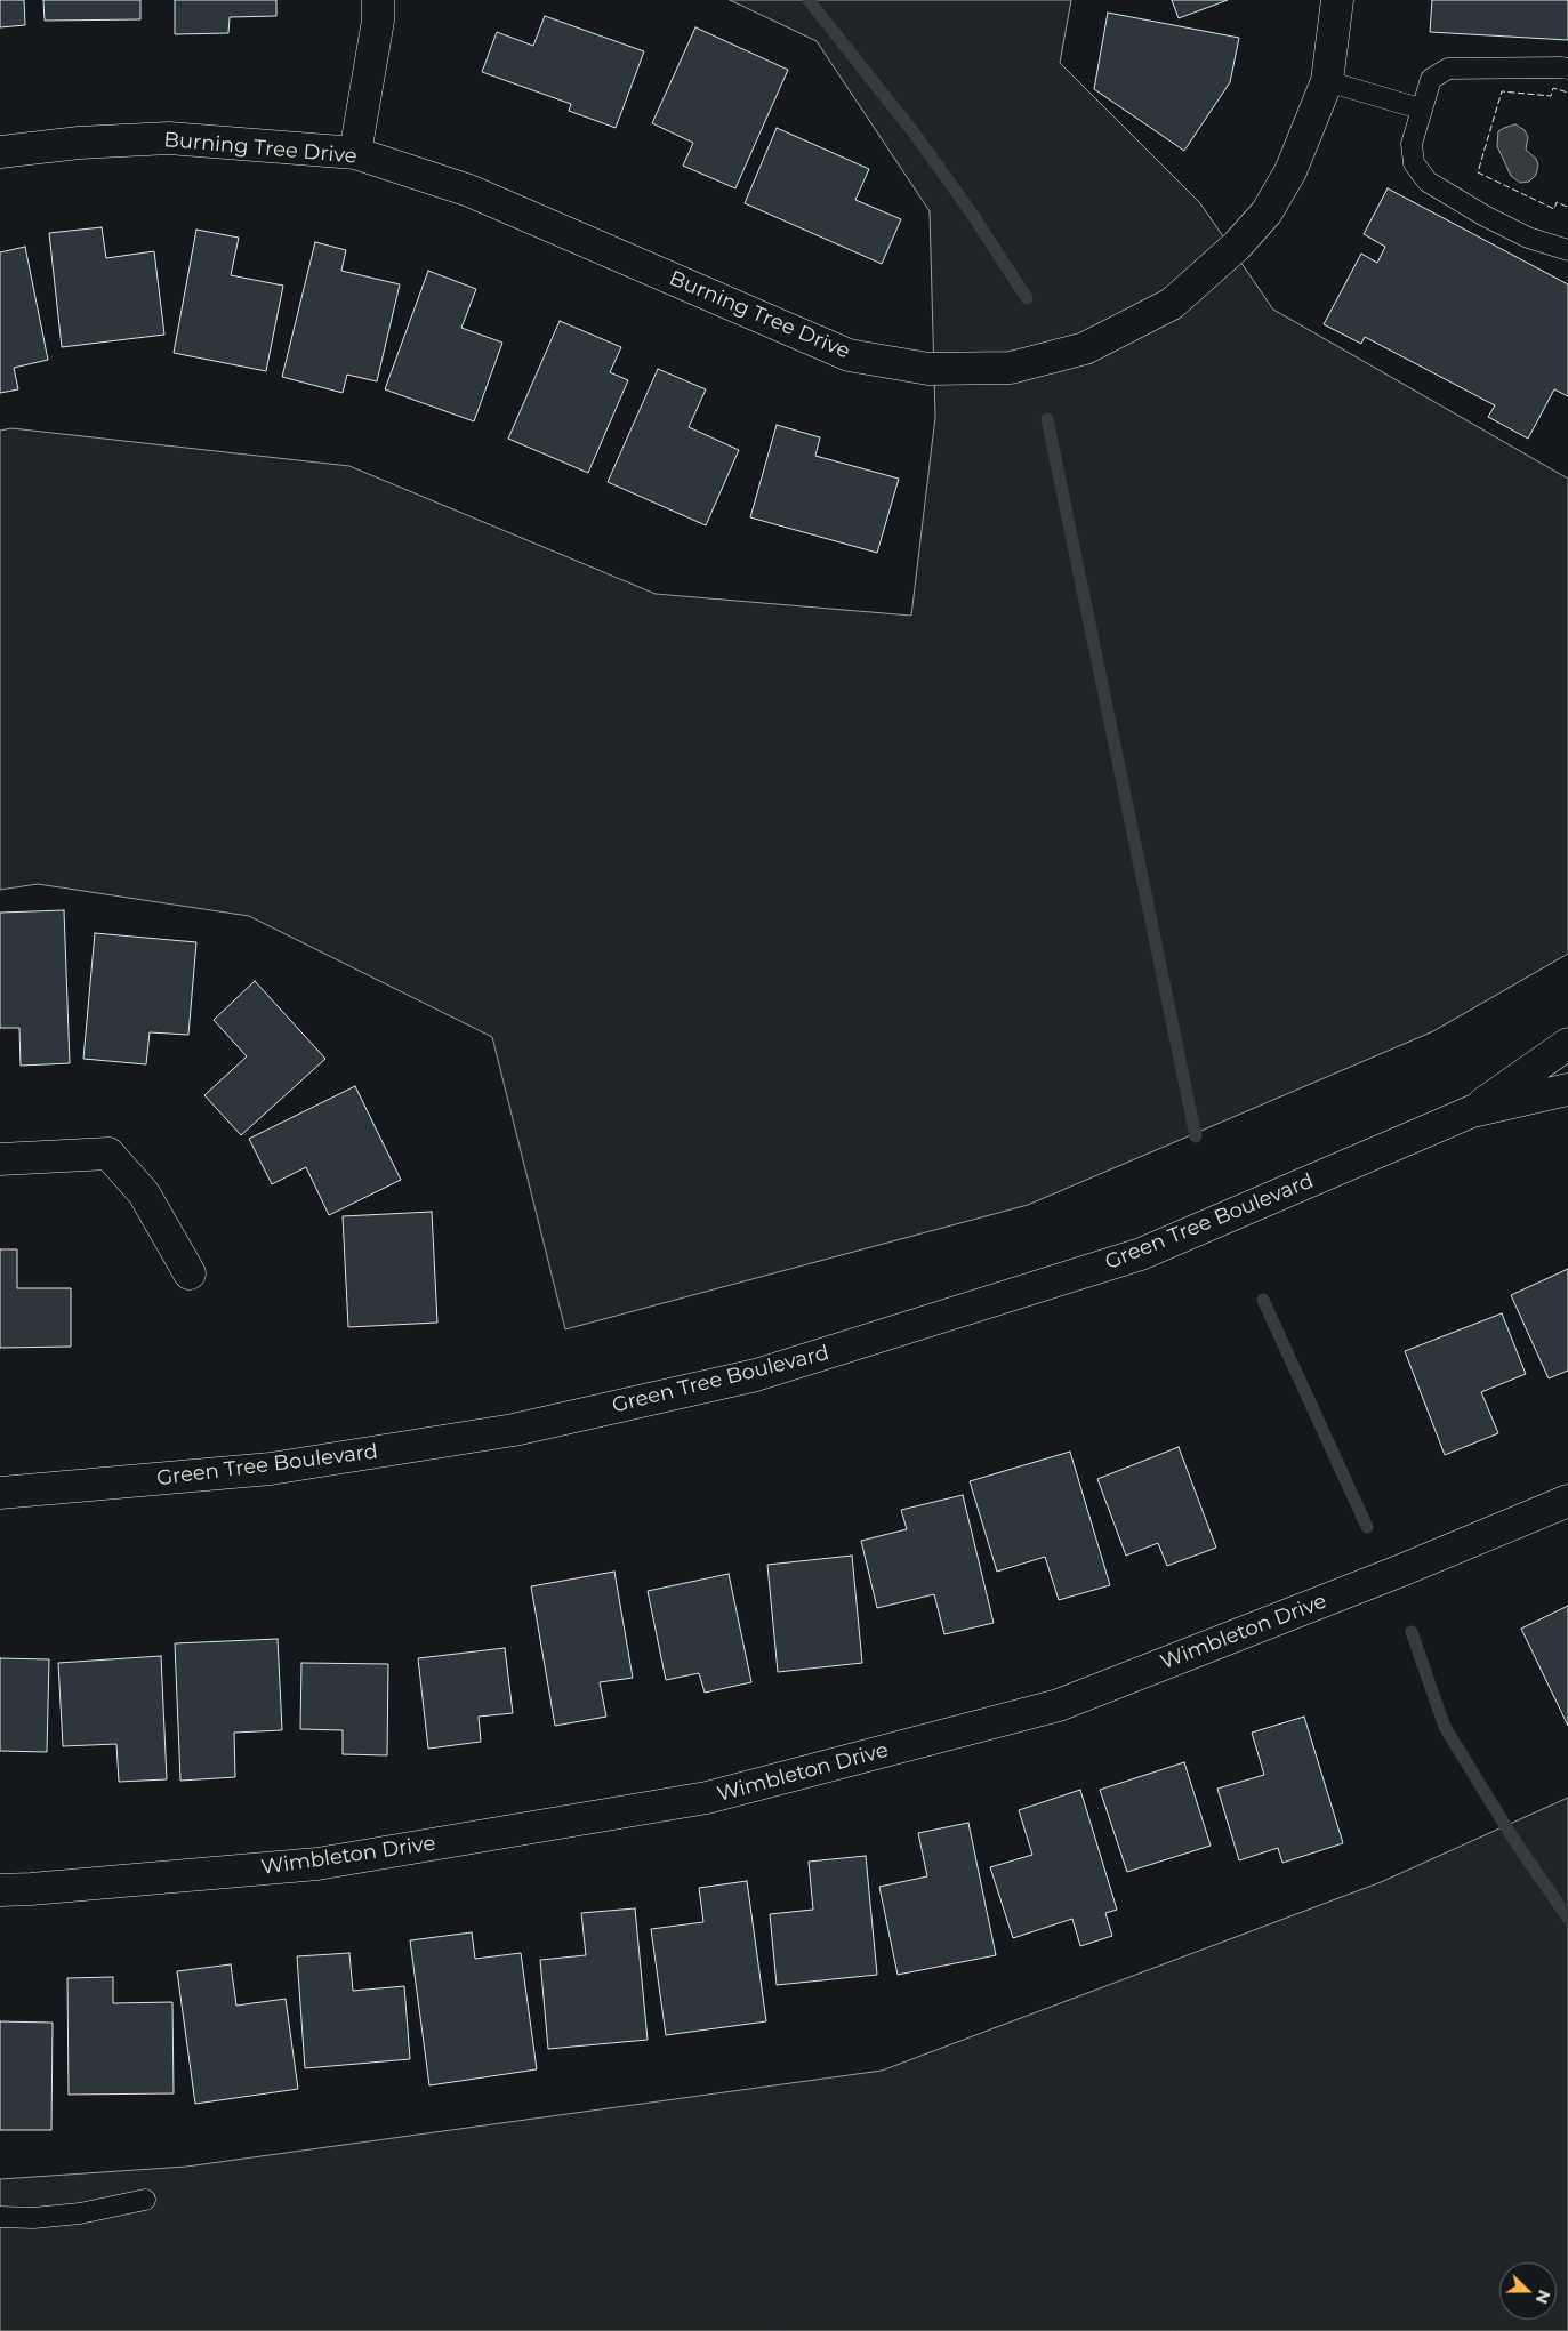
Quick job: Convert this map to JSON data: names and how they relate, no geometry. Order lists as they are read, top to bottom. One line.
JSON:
{"streets":{"street":["Burning Tree Drive","Green Tree Boulevard","Wimbleton Drive"]},"north":"right"}
